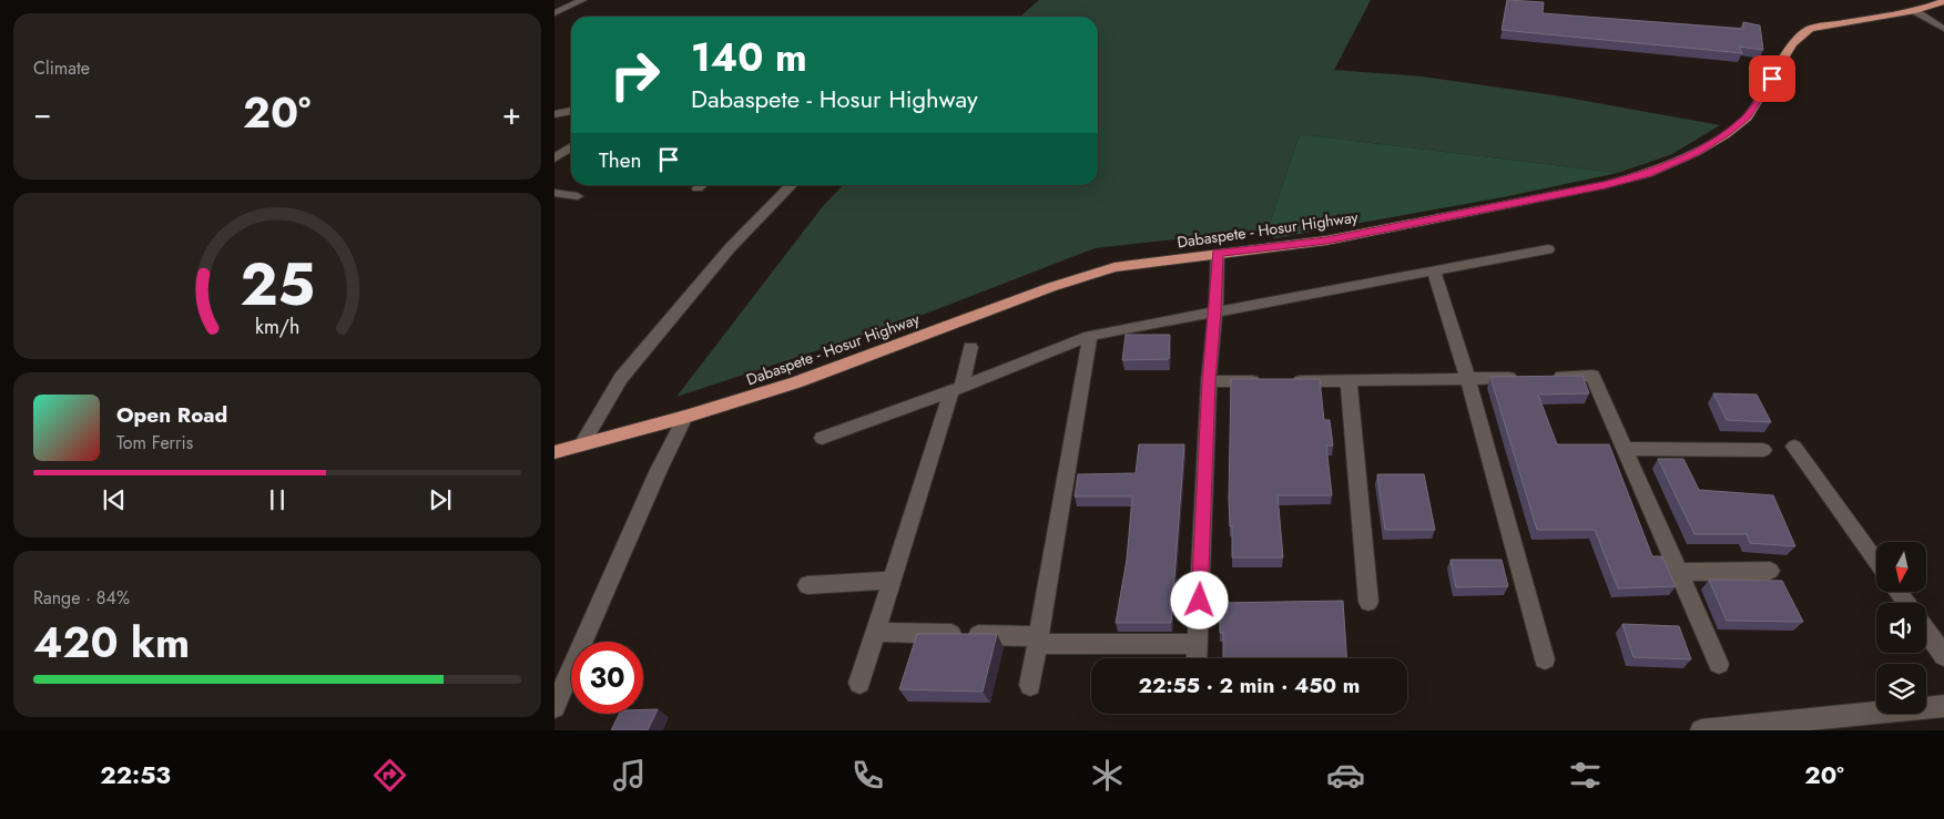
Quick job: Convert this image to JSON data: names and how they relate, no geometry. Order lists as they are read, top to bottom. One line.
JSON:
{"streets":{"highway":["Dabaspete - Hosur Highway"]},"north":"bottom","page":{"tile":["Climate",["Range · 84%","420 km"]],"turn":["140 m","Dabaspete - Hosur Highway"],"heat":["−","20°","+"],"then":"Then","song":["Open Road","Tom Ferris"],"limit":"30","trip":"22:55 · 2 min · 450 m","tabs":["22:53","20°"],"gauge":["25","km/h"]}}
